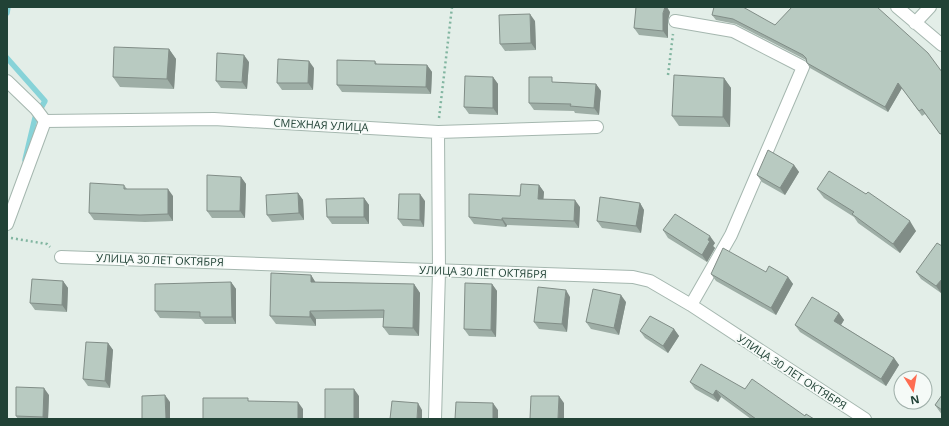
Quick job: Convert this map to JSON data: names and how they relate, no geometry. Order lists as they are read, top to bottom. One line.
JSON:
{"streets":{"street":["СМЕЖНАЯ УЛИЦА","УЛИЦА 30 ЛЕТ ОКТЯБРЯ"]},"north":"bottom"}
